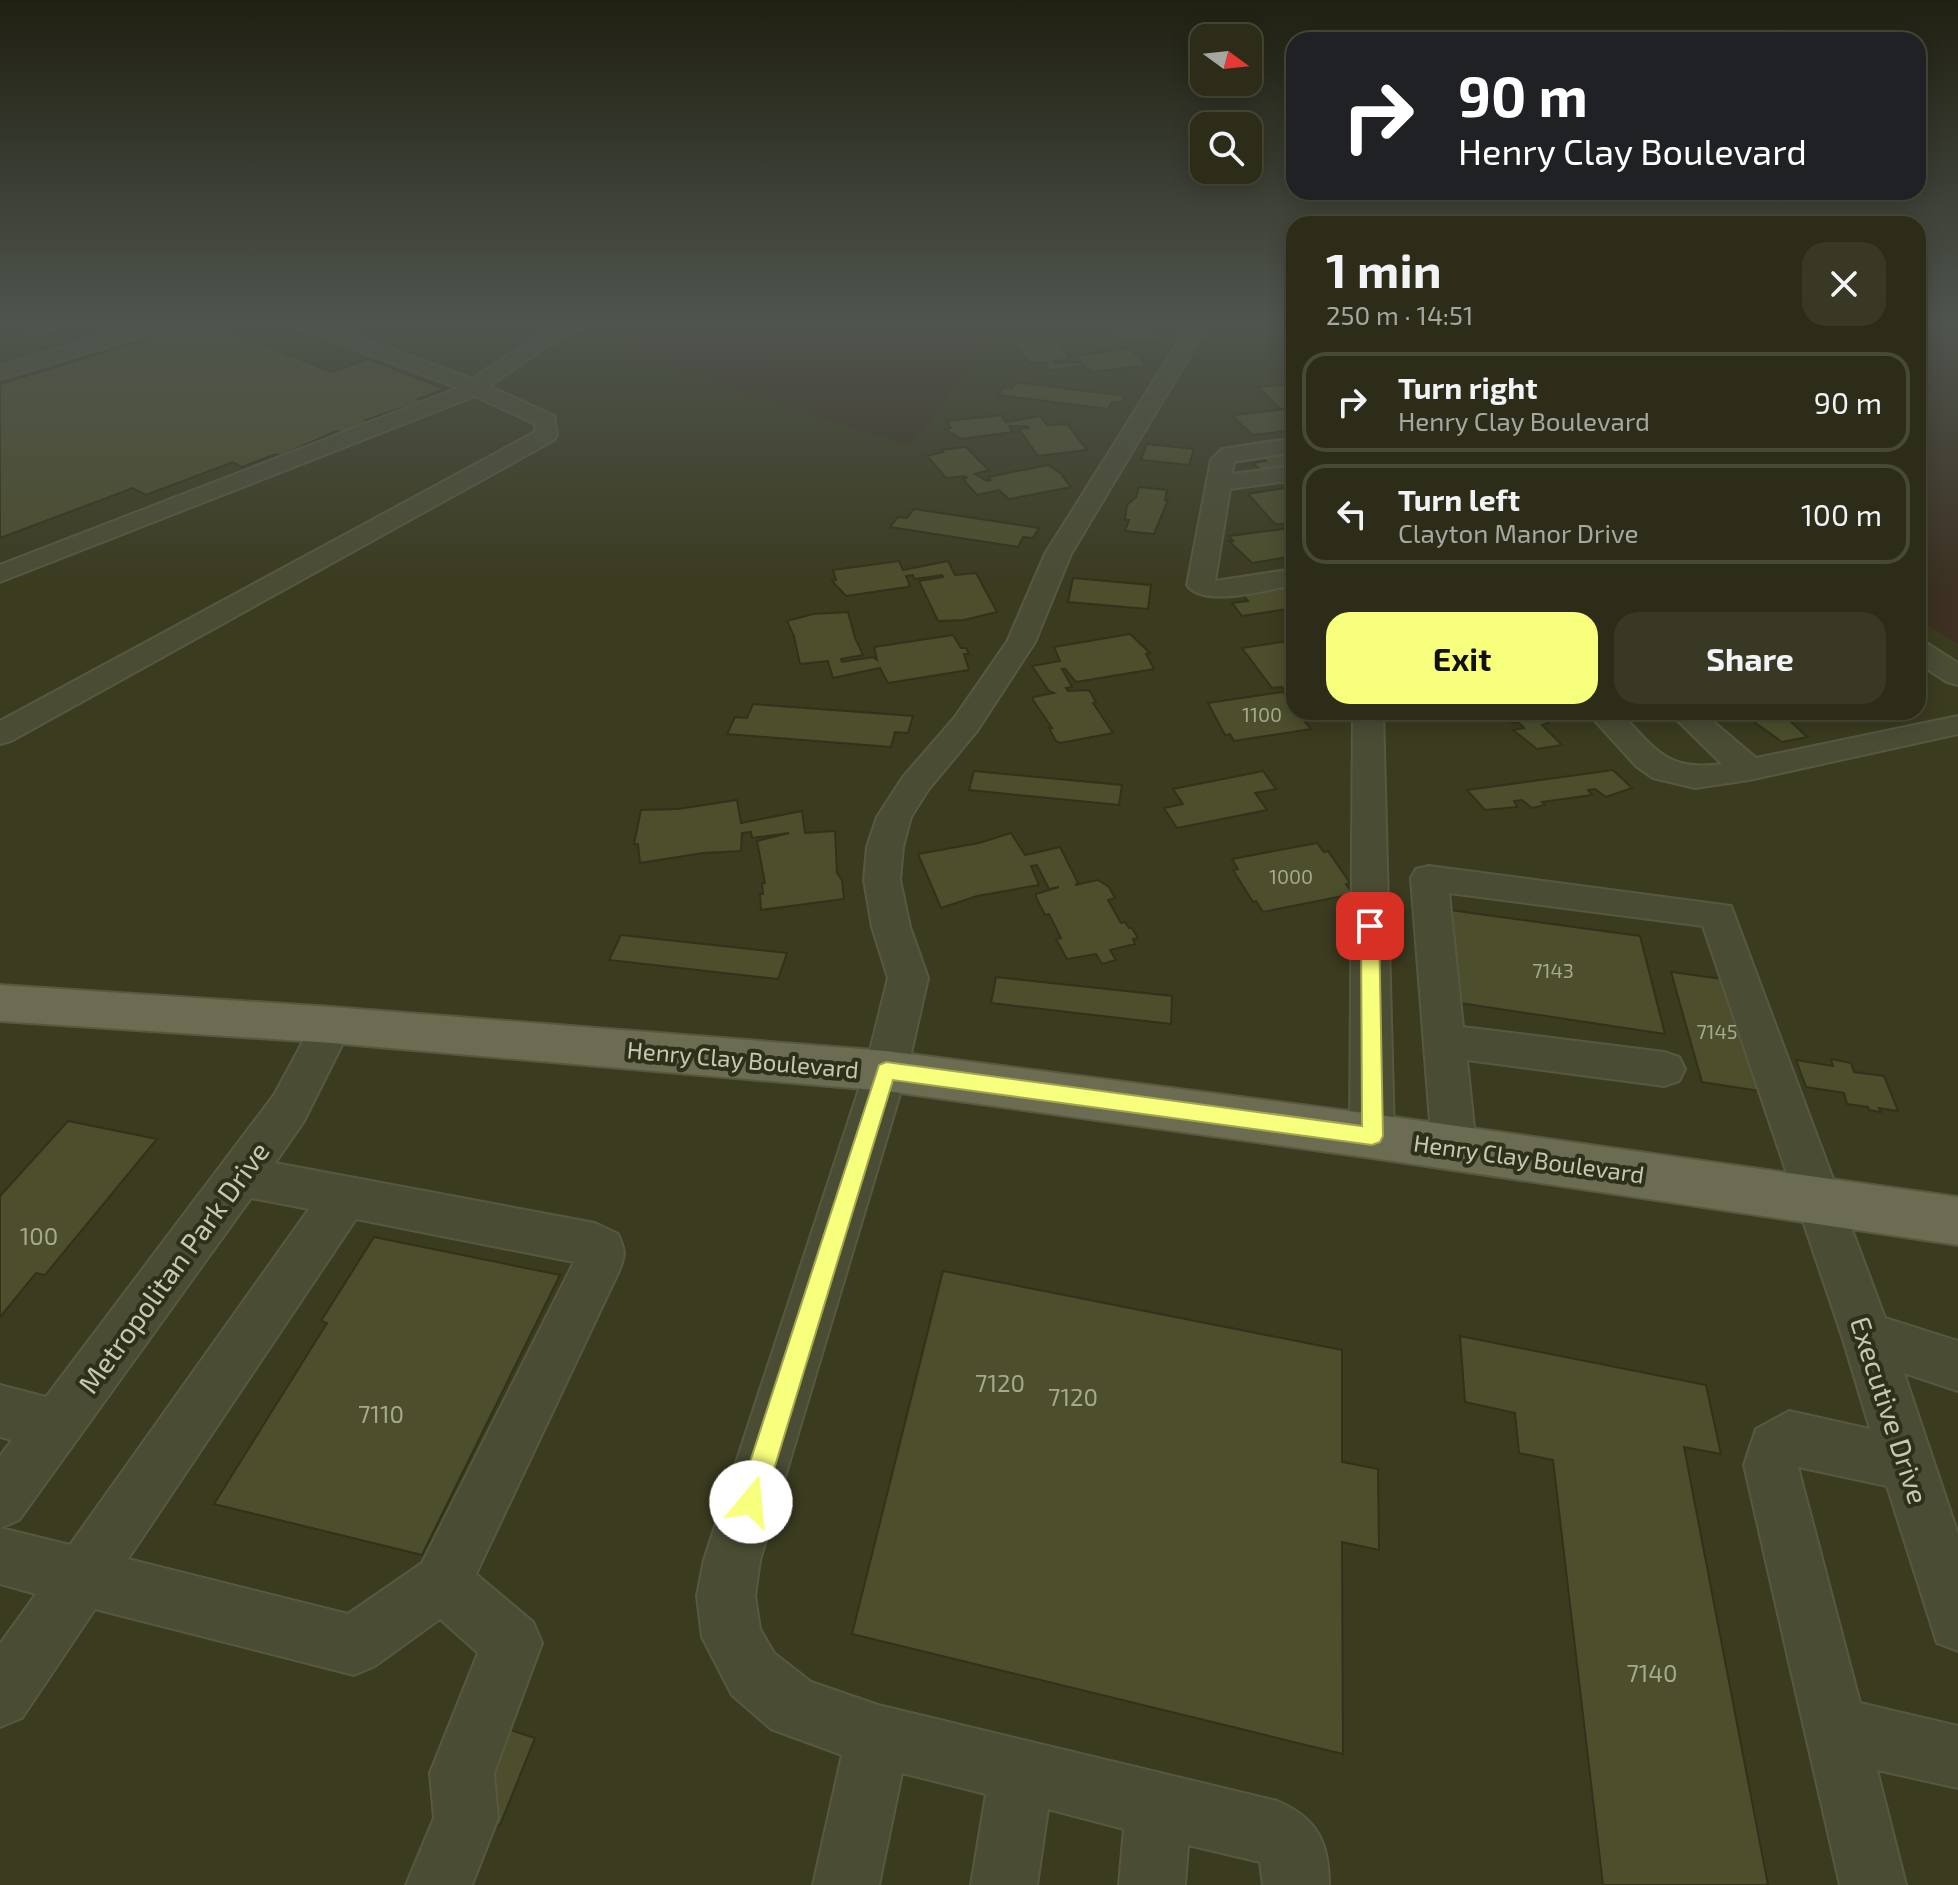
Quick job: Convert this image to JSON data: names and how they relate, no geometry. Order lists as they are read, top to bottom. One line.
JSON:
{"streets":{"main road":["Henry Clay Boulevard"],"street":["Metropolitan Park Drive","Executive Drive"]},"crossings":[["Henry Clay Boulevard","Metropolitan Park Drive"],["Henry Clay Boulevard","Executive Drive"]],"house_numbers":["1100","1000","7143","7145","100","7120","7120","7110","7140"],"north":"right","page":{"turn":["90 m","Henry Clay Boulevard"],"heading":["1 min","250 m · 14:51"],"list":[{"name":"Turn right","note":"Henry Clay Boulevard","value":"90 m"},{"name":"Turn left","note":"Clayton Manor Drive","value":"100 m"}],"buttons":["Exit","Share"]}}
